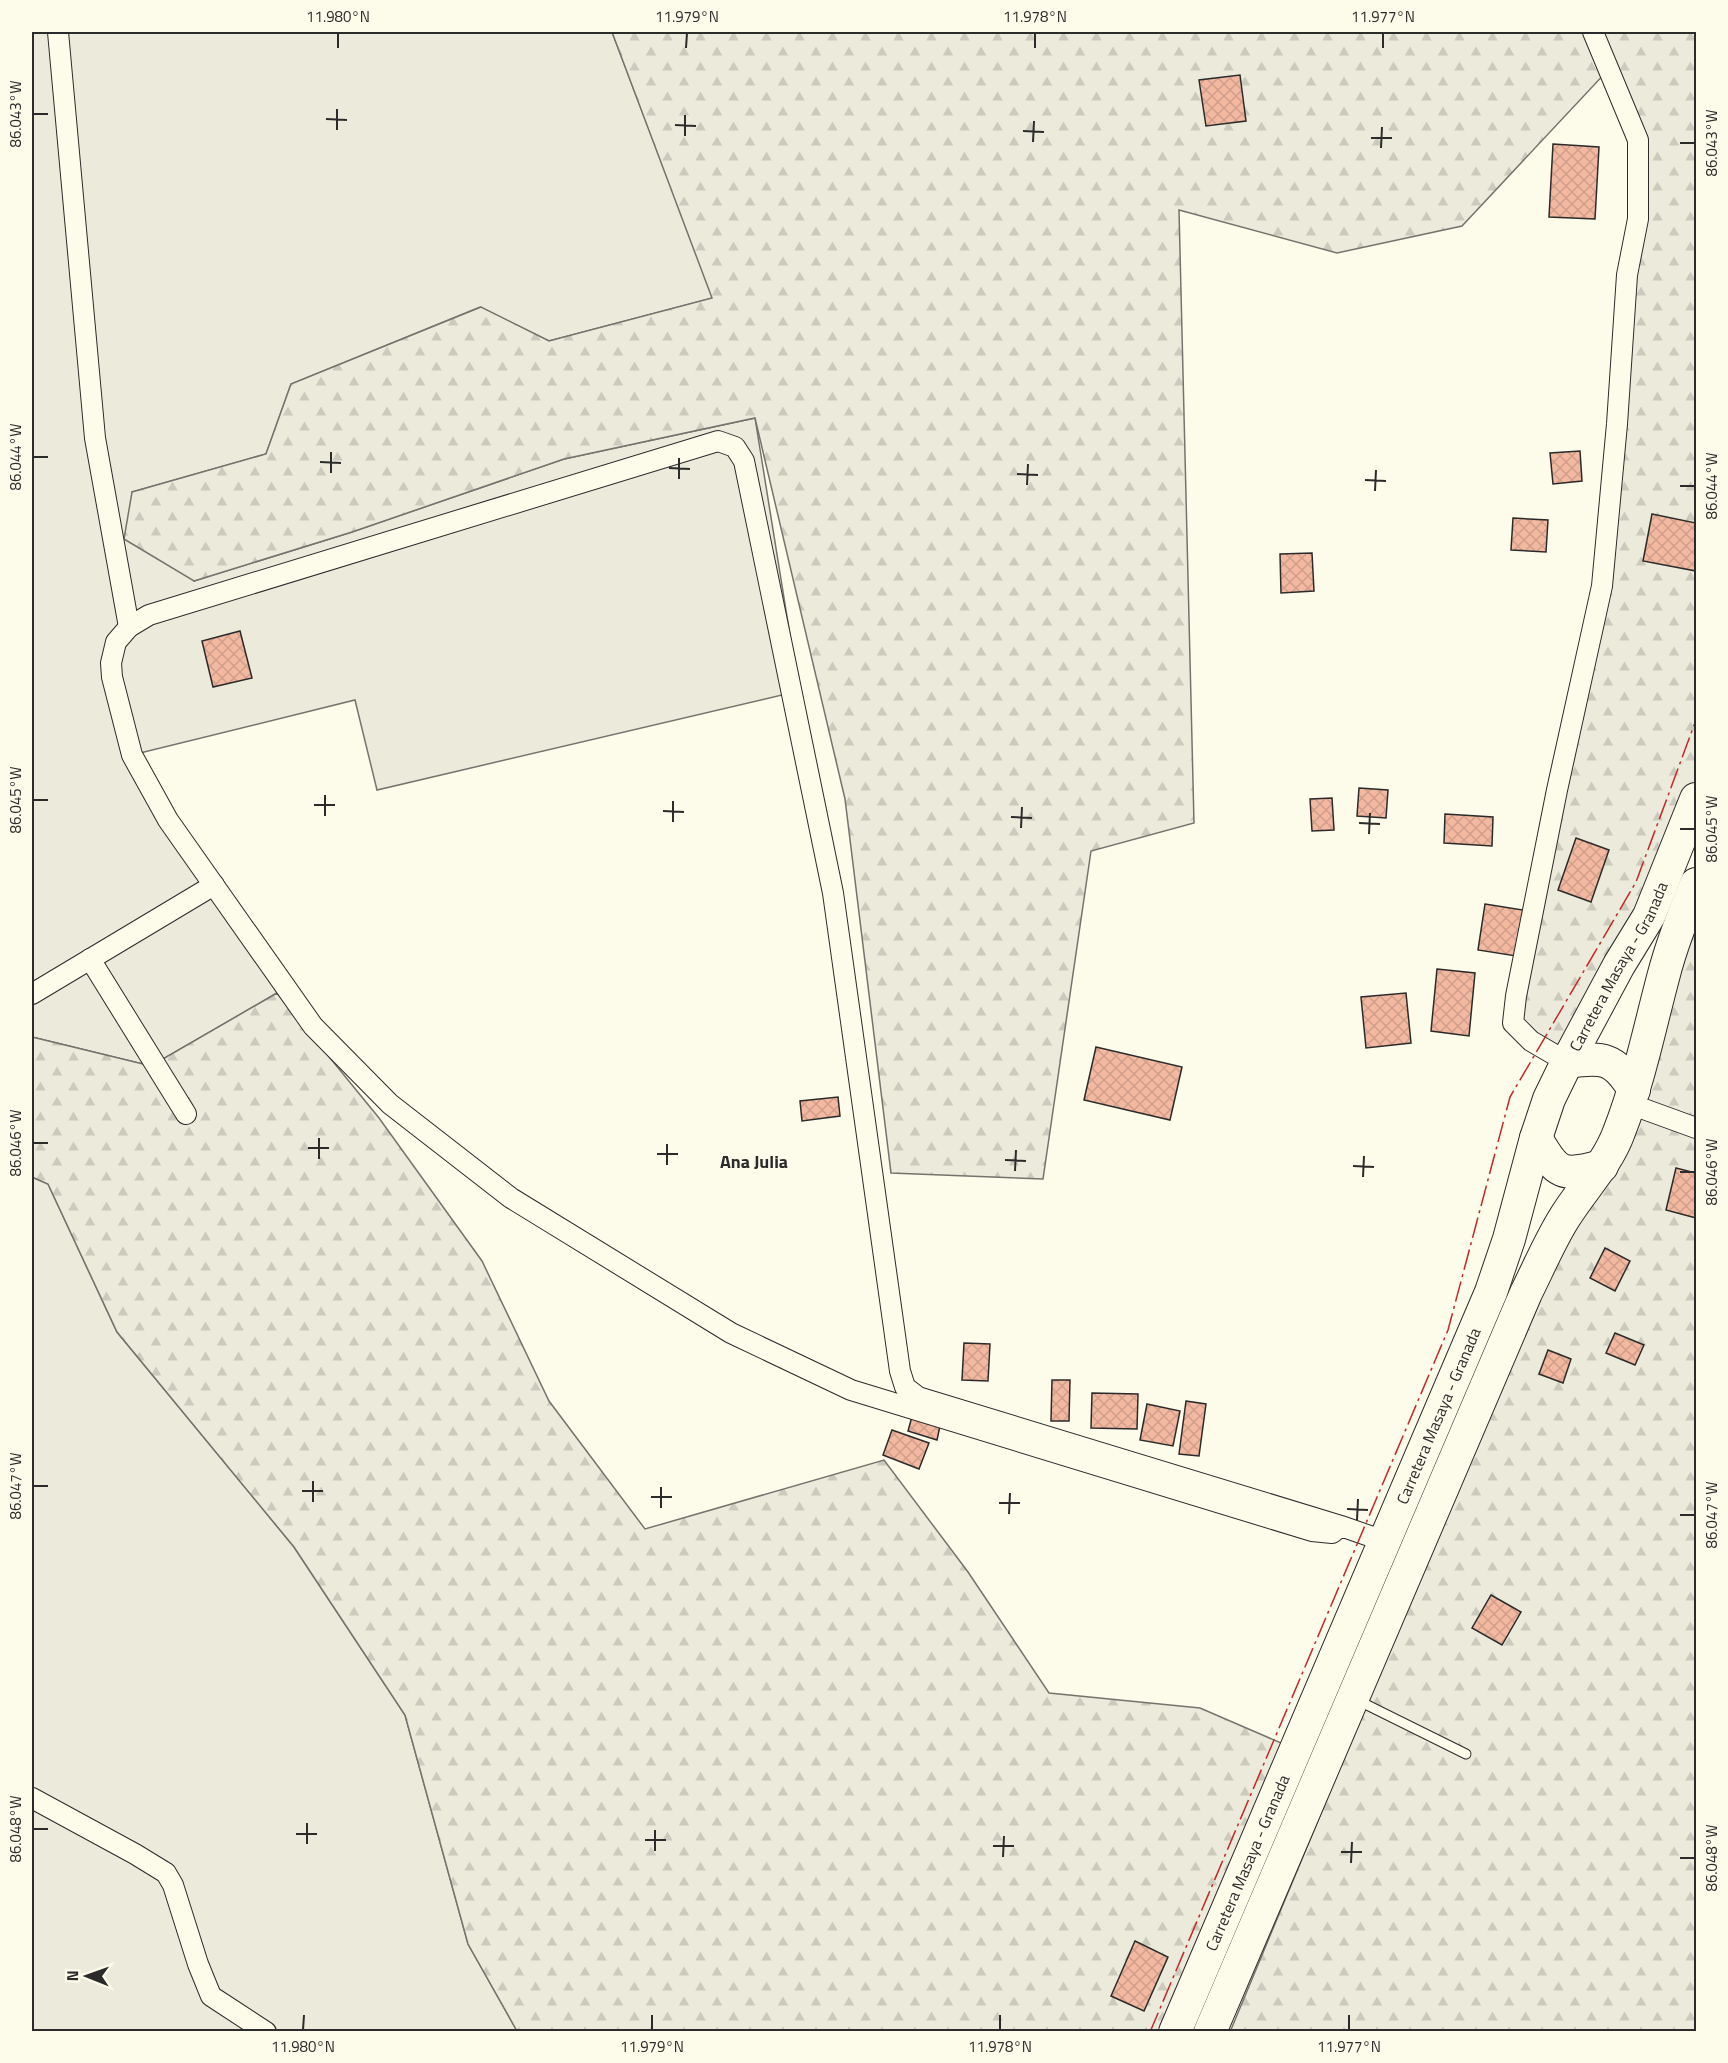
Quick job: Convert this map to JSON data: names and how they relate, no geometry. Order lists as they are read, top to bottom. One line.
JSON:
{"streets":{"highway":["Carretera Masaya - Granada"]},"districts":["Ana Julia"],"north":"left","coordinates":["11.980°N","11.979°N","11.978°N","11.977°N","86.043°W","86.044°W","86.045°W","86.046°W","86.047°W","86.048°W"]}
